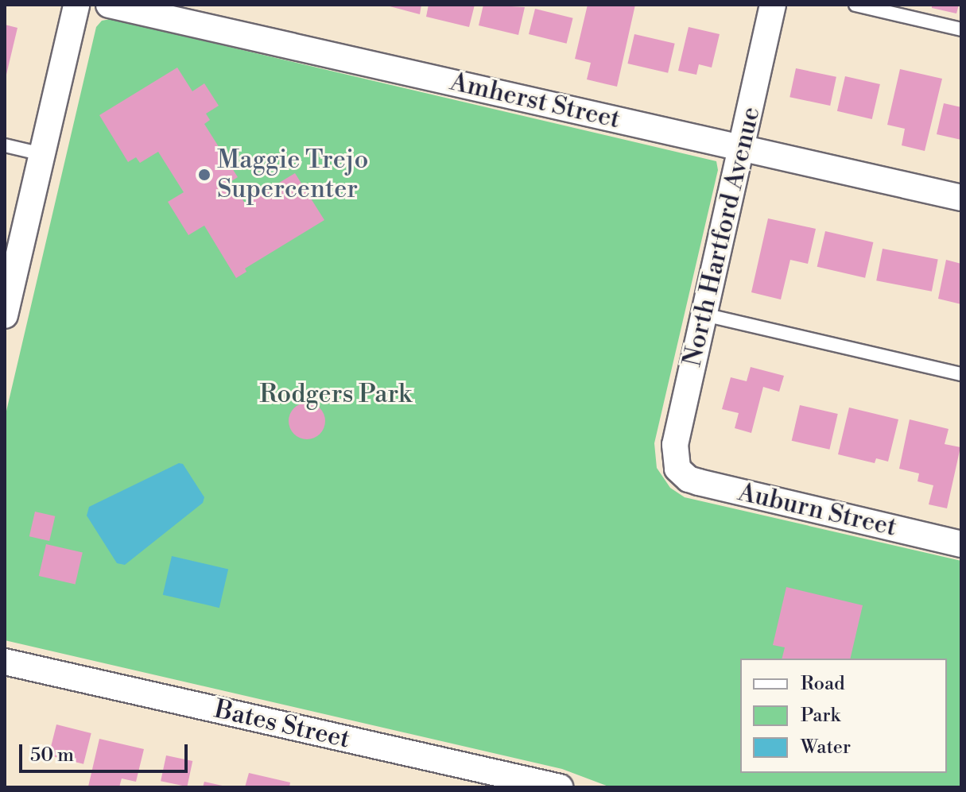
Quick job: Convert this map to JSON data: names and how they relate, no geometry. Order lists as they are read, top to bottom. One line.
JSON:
{"streets":{"street":["Amherst Street","North Hartford Avenue","Auburn Street","Bates Street"]},"crossings":[["Amherst Street","North Hartford Avenue"],["North Hartford Avenue","Auburn Street"]],"parks":["Rodgers Park"],"places":["Maggie Trejo Supercenter"],"legend":["Road","Park","Water"],"scale_bar":"50 m"}
